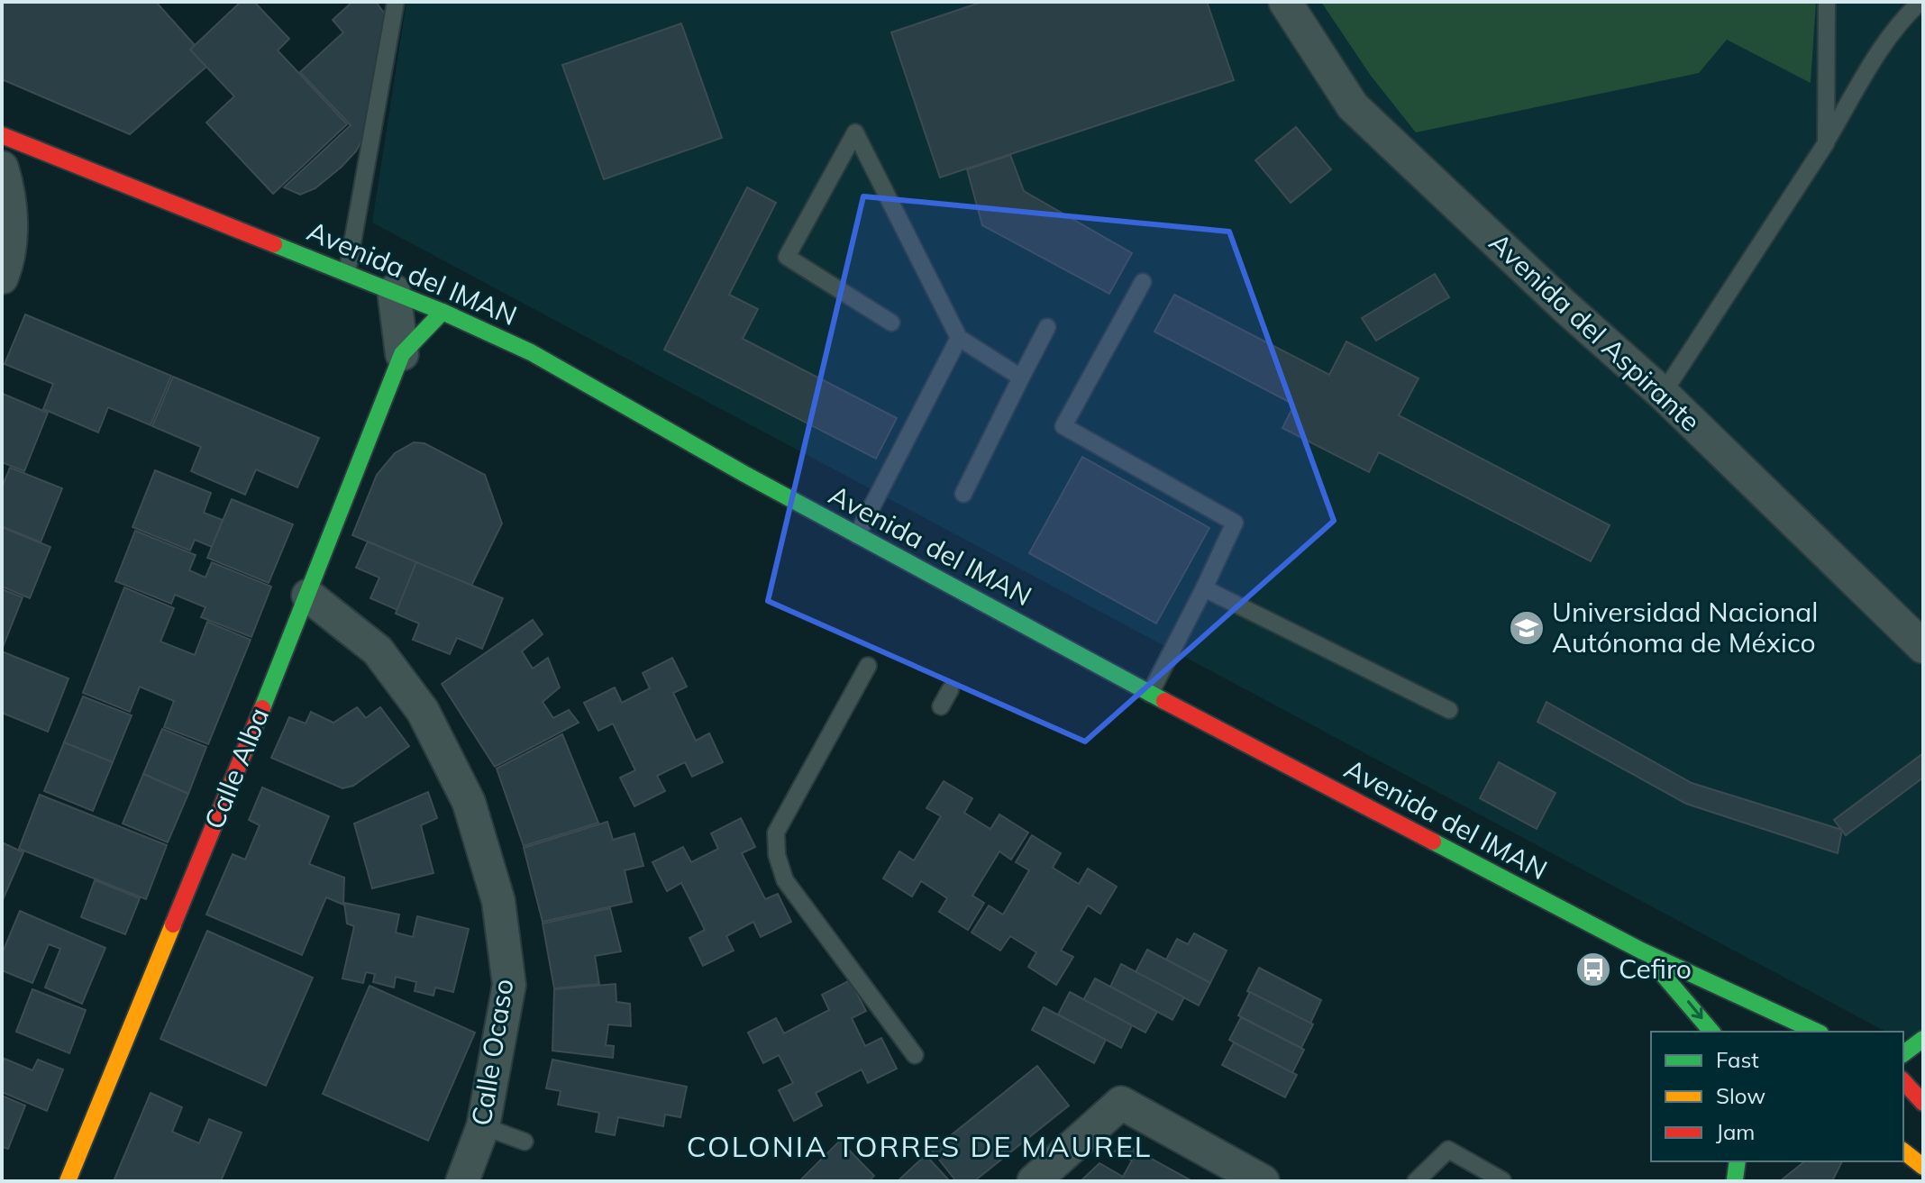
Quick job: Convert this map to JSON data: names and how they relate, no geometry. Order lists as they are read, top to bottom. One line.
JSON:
{"streets":{"main road":["Avenida del IMAN","Calle Alba"],"street":["Avenida del Aspirante","Calle Ocaso"]},"crossings":[["Avenida del IMAN","Calle Alba"],["Calle Alba","Calle Ocaso"]],"districts":["COLONIA TORRES DE MAUREL"],"places":{"school or university":["Universidad Nacional Autónoma de México"],"bus stop":["Cefiro"]},"legend":["Fast","Slow","Jam"]}
